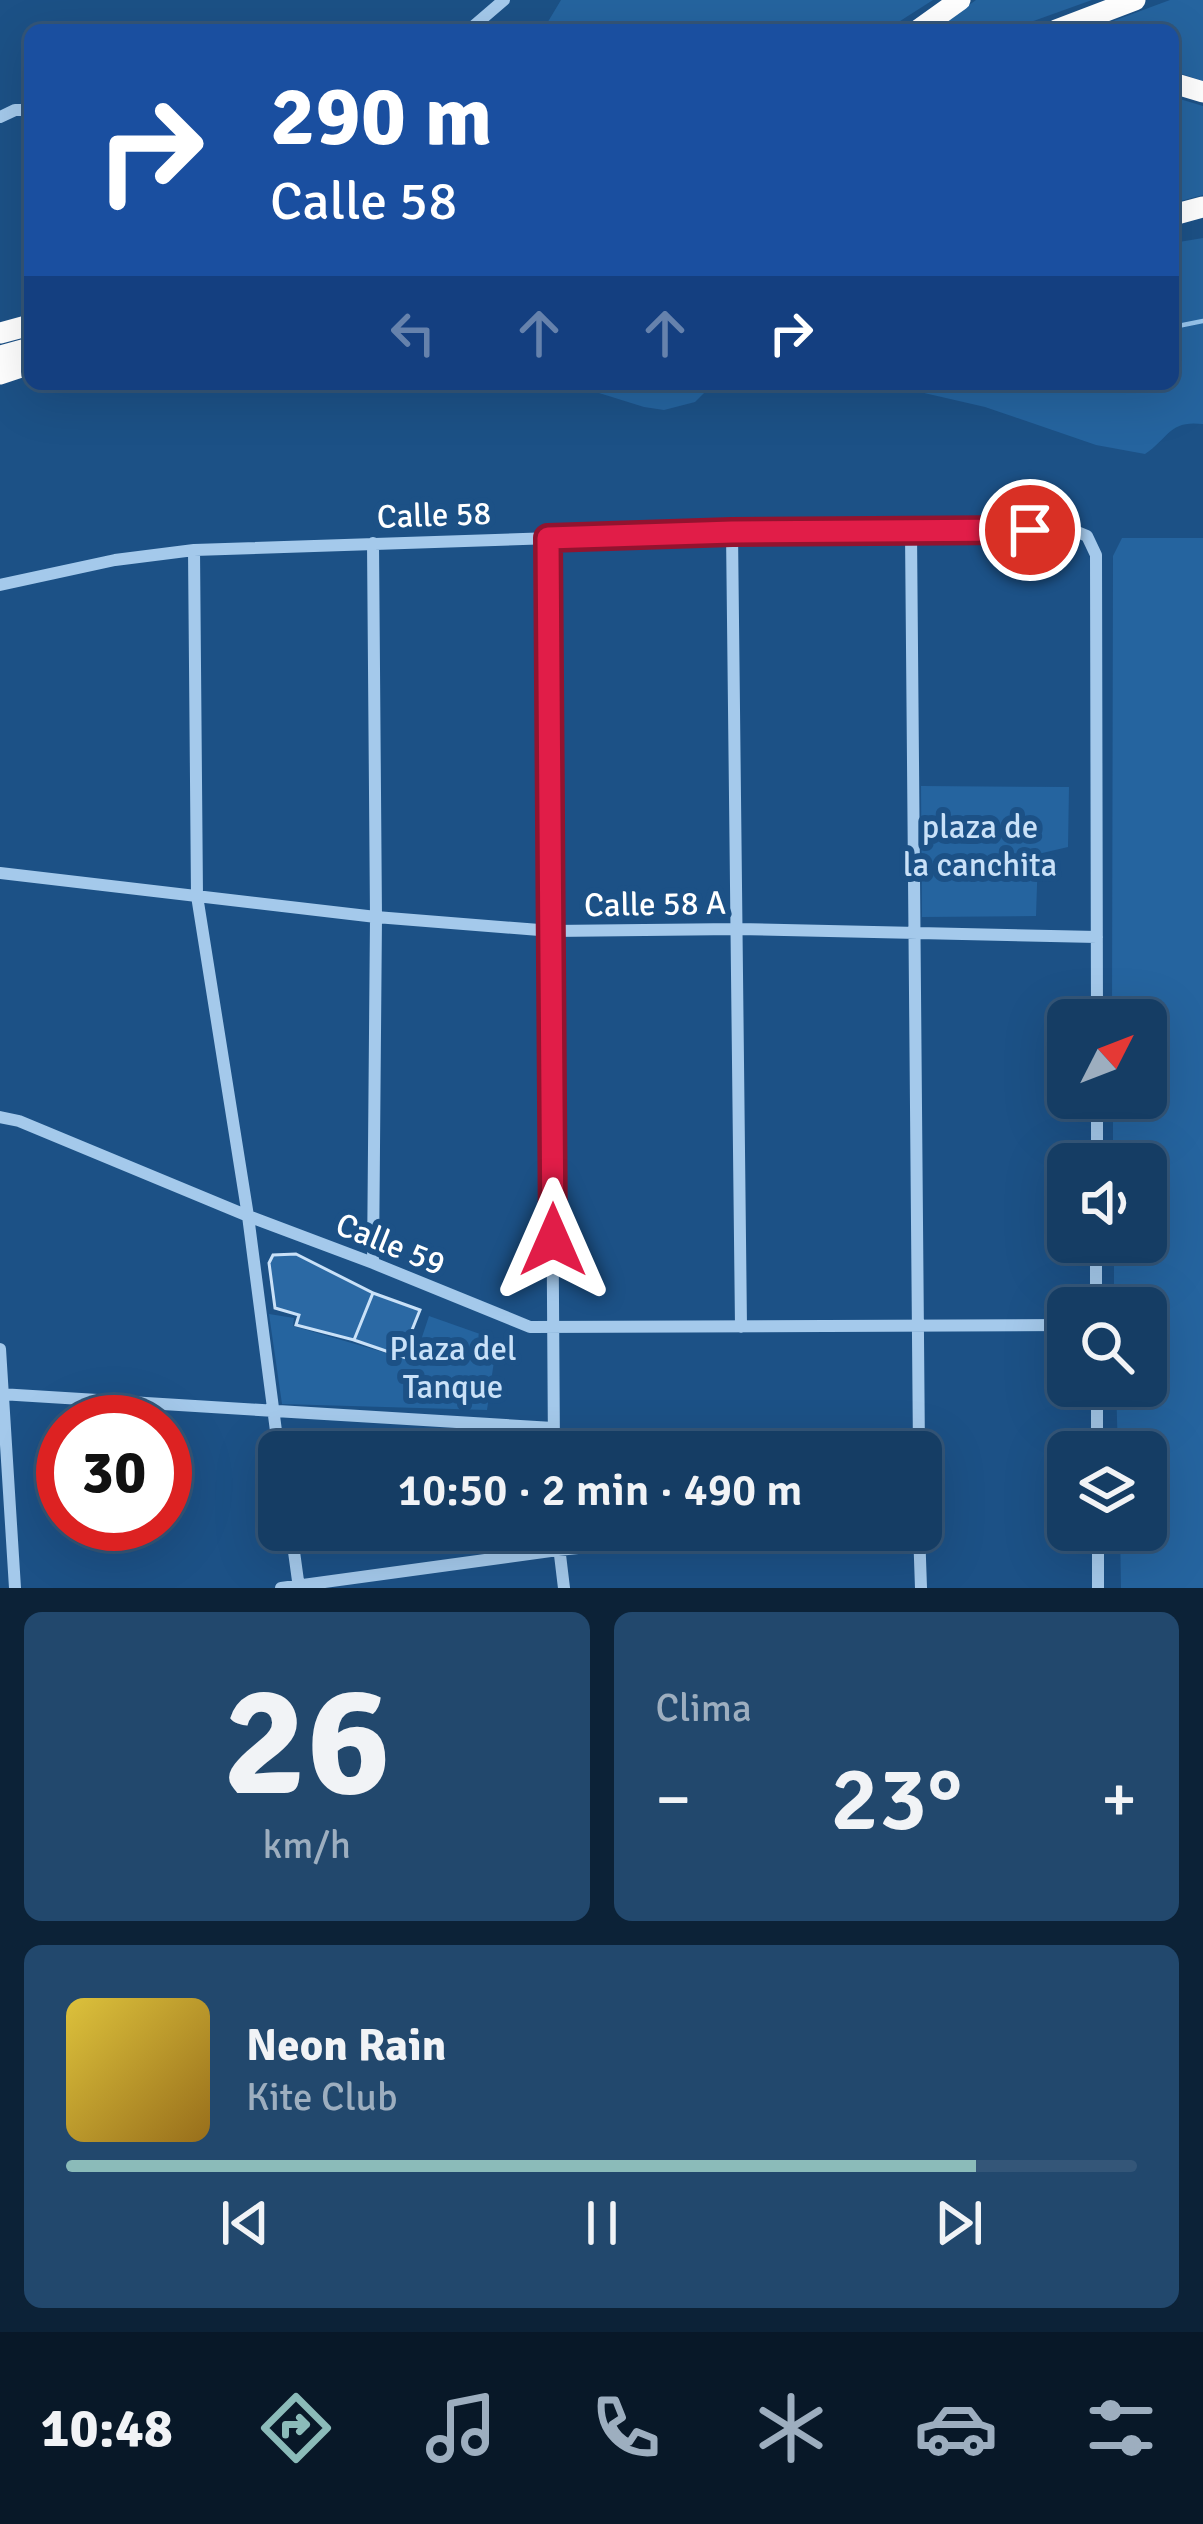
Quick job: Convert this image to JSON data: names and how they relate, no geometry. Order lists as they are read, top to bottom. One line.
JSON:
{"streets":{"street":["Calle 58","Calle 58 A","Calle 59"]},"crossings":[["Calle 58","Calle 58 A"]],"parks":["plaza de la canchita","Plaza del Tanque"],"north":"top right","page":{"turn":["290 m","Calle 58"],"limit":"30","trip":"10:50 · 2 min · 490 m","tile":[["26","km/h"],"Clima"],"heat":["−","23°","+"],"song":["Neon Rain","Kite Club"],"tabs":"10:48"}}
